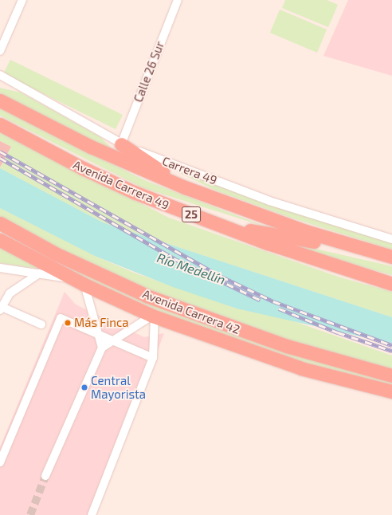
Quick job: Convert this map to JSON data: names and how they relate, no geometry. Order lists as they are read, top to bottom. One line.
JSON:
{"streets":{"highway":["Avenida Carrera 49","25","Avenida Carrera 42"],"street":["Calle 26 Sur","Carrera 49"]},"crossings":[["Calle 26 Sur","Carrera 49"]],"water":["Río Medellín"],"places":["Más Finca","Central Mayorista"]}
